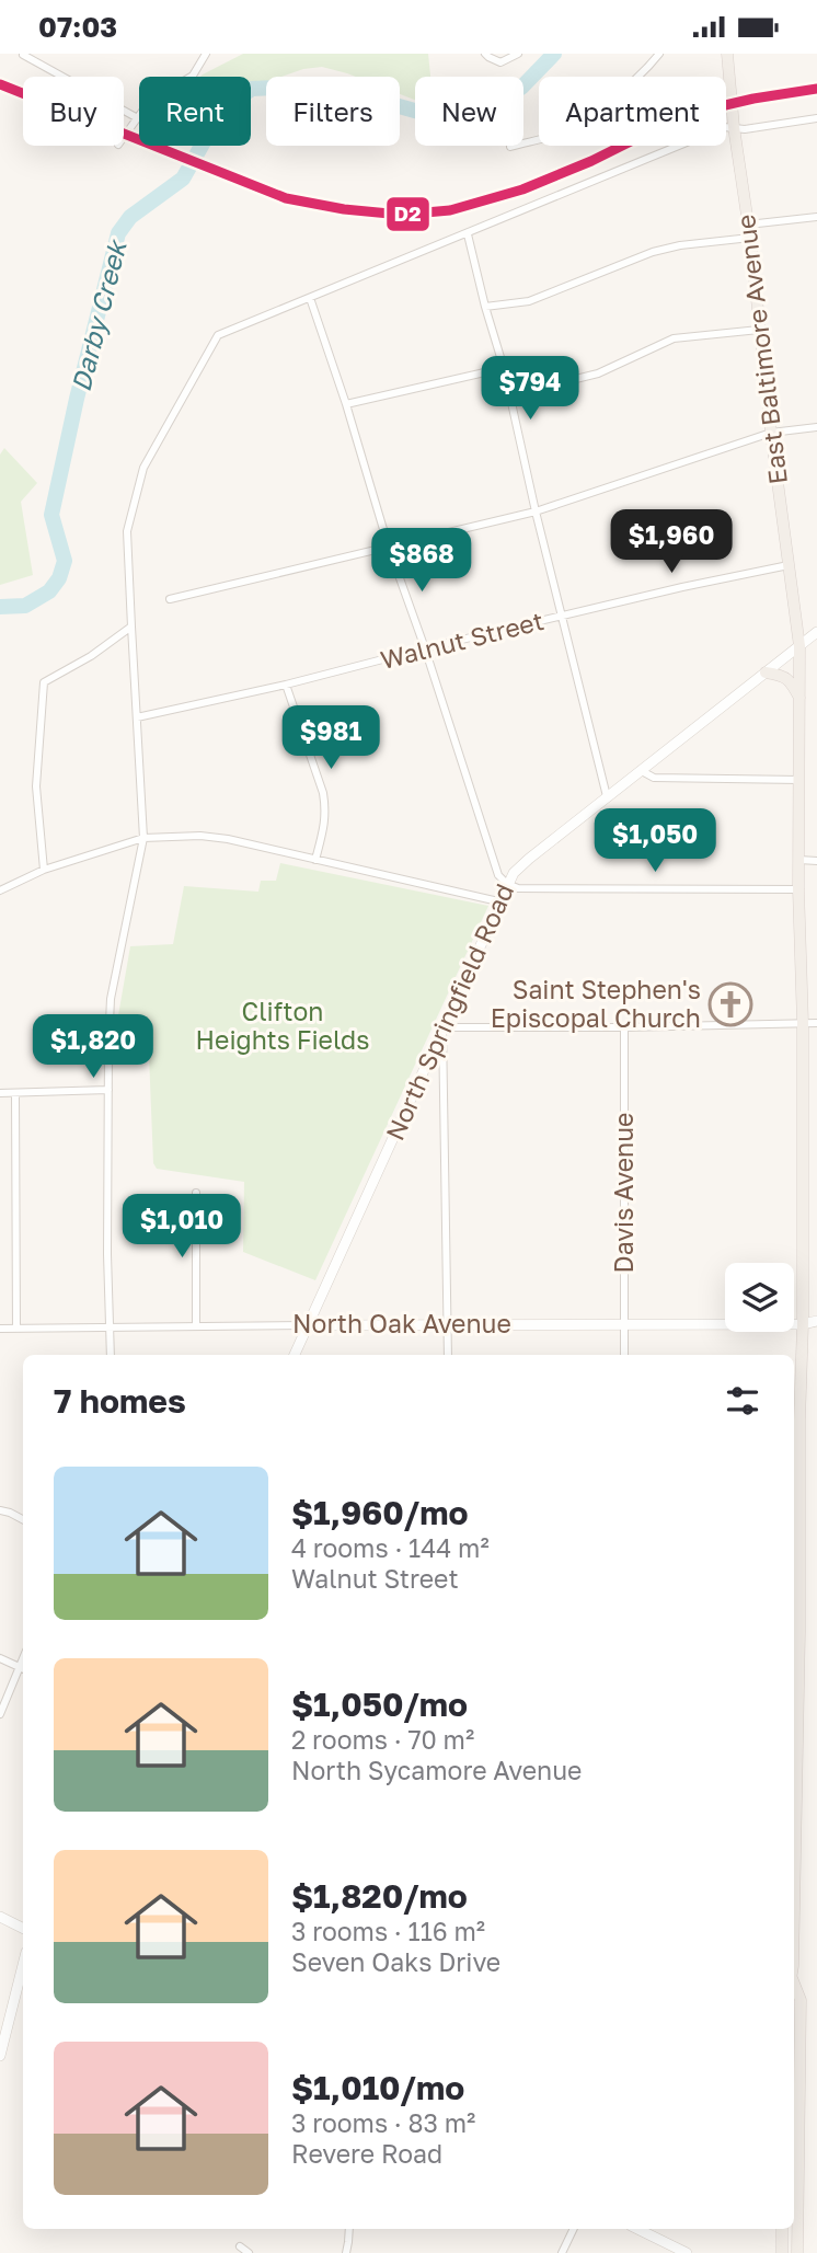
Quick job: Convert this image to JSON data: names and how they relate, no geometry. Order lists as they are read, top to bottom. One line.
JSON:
{"streets":{"main road":["East Baltimore Avenue","North Springfield Road","North Oak Avenue"],"street":["Walnut Street","Davis Avenue"]},"crossings":[["East Baltimore Avenue","Walnut Street"],["East Baltimore Avenue","North Springfield Road"],["East Baltimore Avenue","North Oak Avenue"],["North Springfield Road","North Oak Avenue"],["Davis Avenue","North Oak Avenue"]],"water":["Darby Creek"],"parks":["Clifton Heights Fields"],"places":{"church":["Saint Stephen's Episcopal Church"]},"lines":["transit line D2"],"page":{"status":"07:03","chip":["Buy","Rent","Filters","New","Apartment"],"price":["$794","$1,960","$868","$981","$1,050","$1,820","$1,010"],"heading":"7 homes","list":[{"name":"$1,960/mo","note":"4 rooms · 144 m² · Walnut Street"},{"name":"$1,050/mo","note":"2 rooms · 70 m² · North Sycamore Avenue"},{"name":"$1,820/mo","note":"3 rooms · 116 m² · Seven Oaks Drive"},{"name":"$1,010/mo","note":"3 rooms · 83 m² · Revere Road"}]}}
